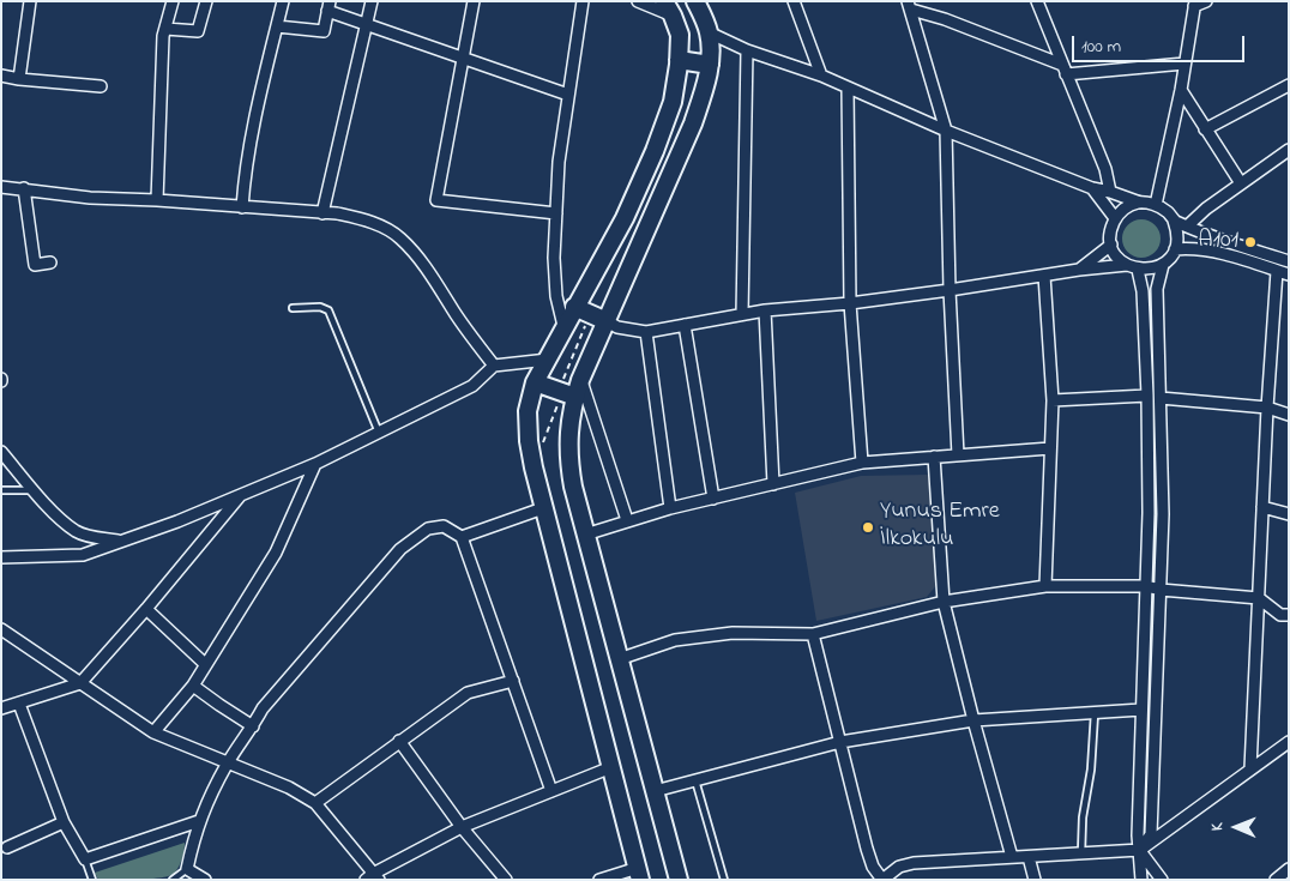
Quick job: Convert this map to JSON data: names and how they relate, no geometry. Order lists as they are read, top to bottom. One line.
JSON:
{"places":["A101","Yunus Emre İlkokulu"],"scale_bar":"100 m","north":"left"}
